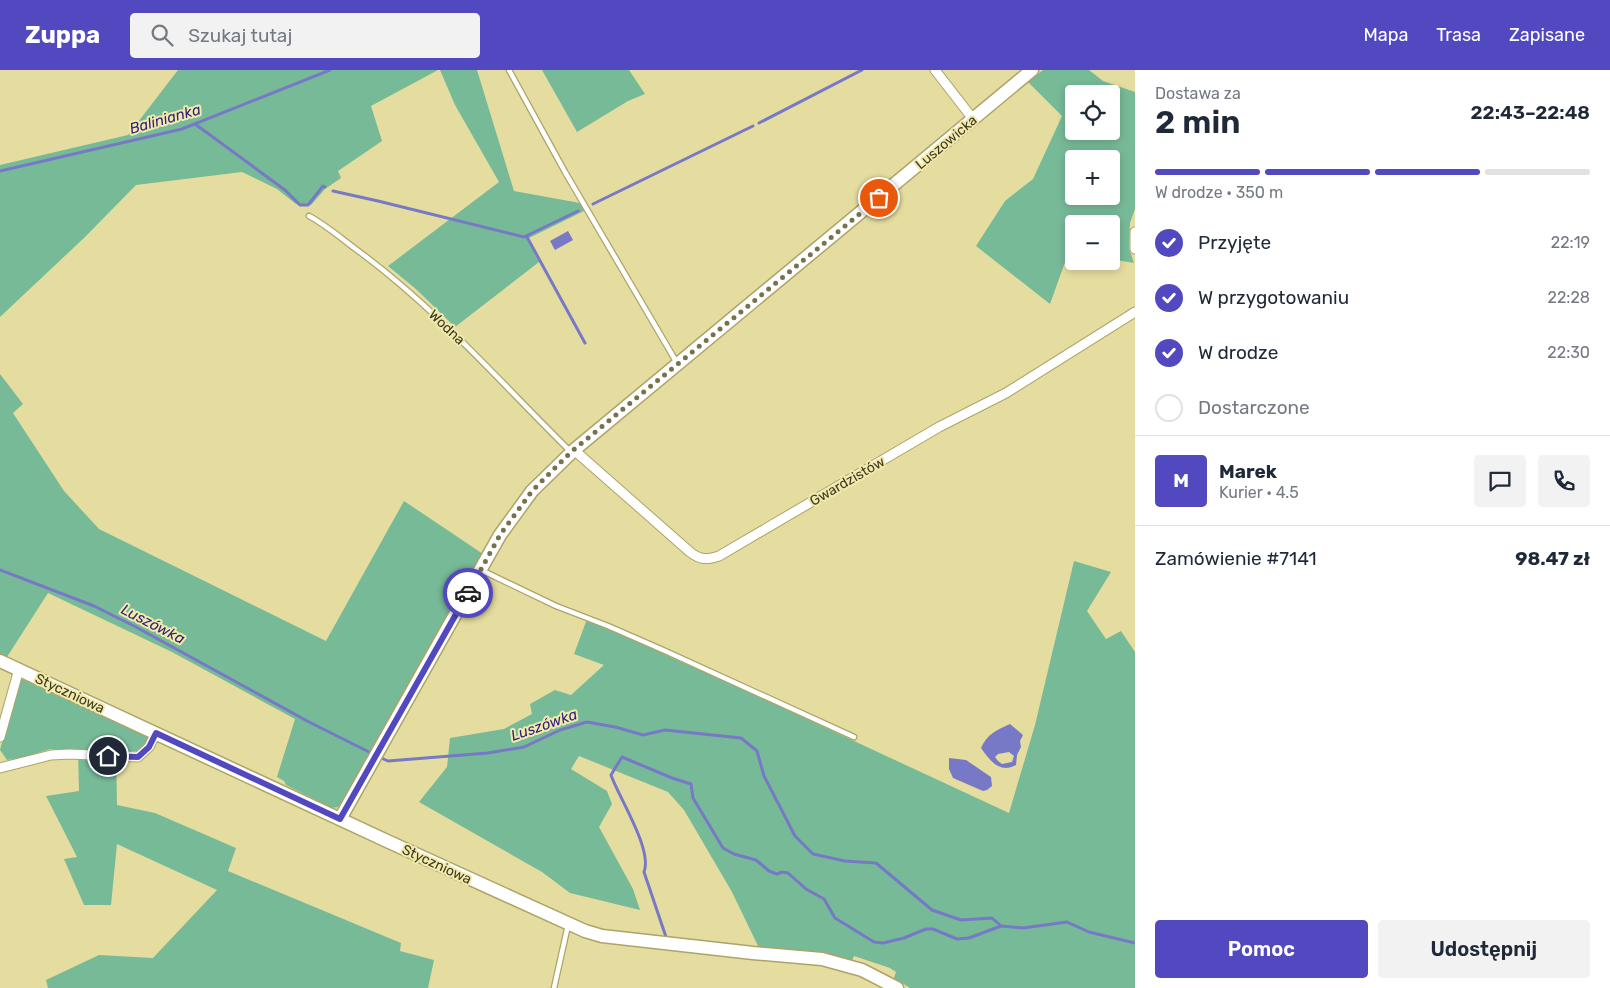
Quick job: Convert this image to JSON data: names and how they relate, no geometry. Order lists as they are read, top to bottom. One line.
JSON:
{"streets":{"street":["Luszowicka","Gwardzistów","Styczniowa"],"lane":["Wodna"]},"crossings":[["Luszowicka","Wodna"],["Luszowicka","Gwardzistów"],["Luszowicka","Styczniowa"],["Wodna","Gwardzistów"]],"water":["Balinianka","Luszówka"],"page":{"header":"Zuppa","search":"Szukaj tutaj","nav":["Mapa","Trasa","Zapisane"],"heading":["2 min","Dostawa za","22:43–22:48"],"panel":["Marek","Kurier · 4.5","Zamówienie #7141","98.47 zł"],"map_buttons":["+","−"],"bar":"W drodze · 350 m","list":[["Przyjęte","22:19"],["W przygotowaniu","22:28"],["W drodze","22:30"],"Dostarczone"],"round":"M","buttons":["Pomoc","Udostępnij"]}}
